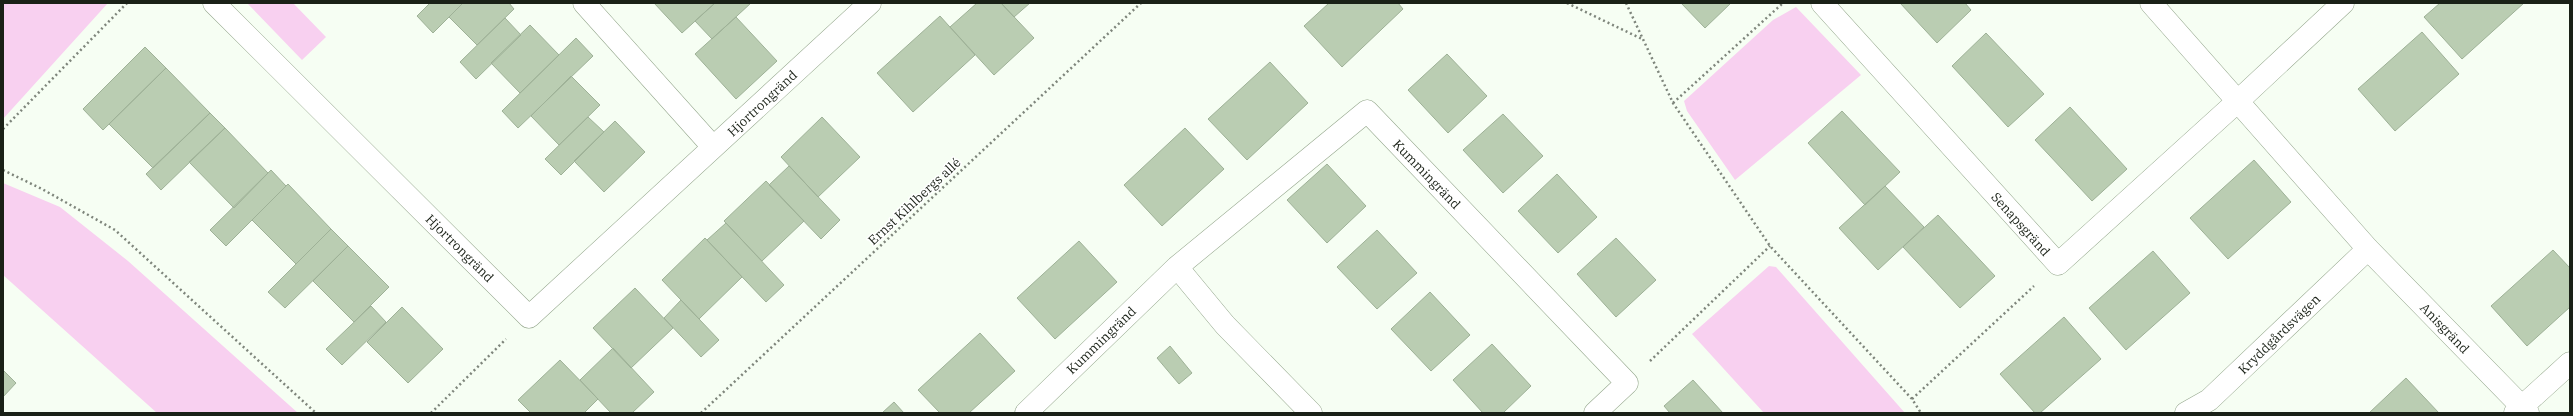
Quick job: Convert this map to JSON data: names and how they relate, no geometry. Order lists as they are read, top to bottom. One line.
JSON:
{"streets":{"street":["Hjortrongränd","Kummingränd","Senapsgränd","Anisgränd","Kryddgårdsvägen"],"path":["Ernst Kihlbergs allé"]},"crossings":[["Anisgränd","Kryddgårdsvägen"]]}
